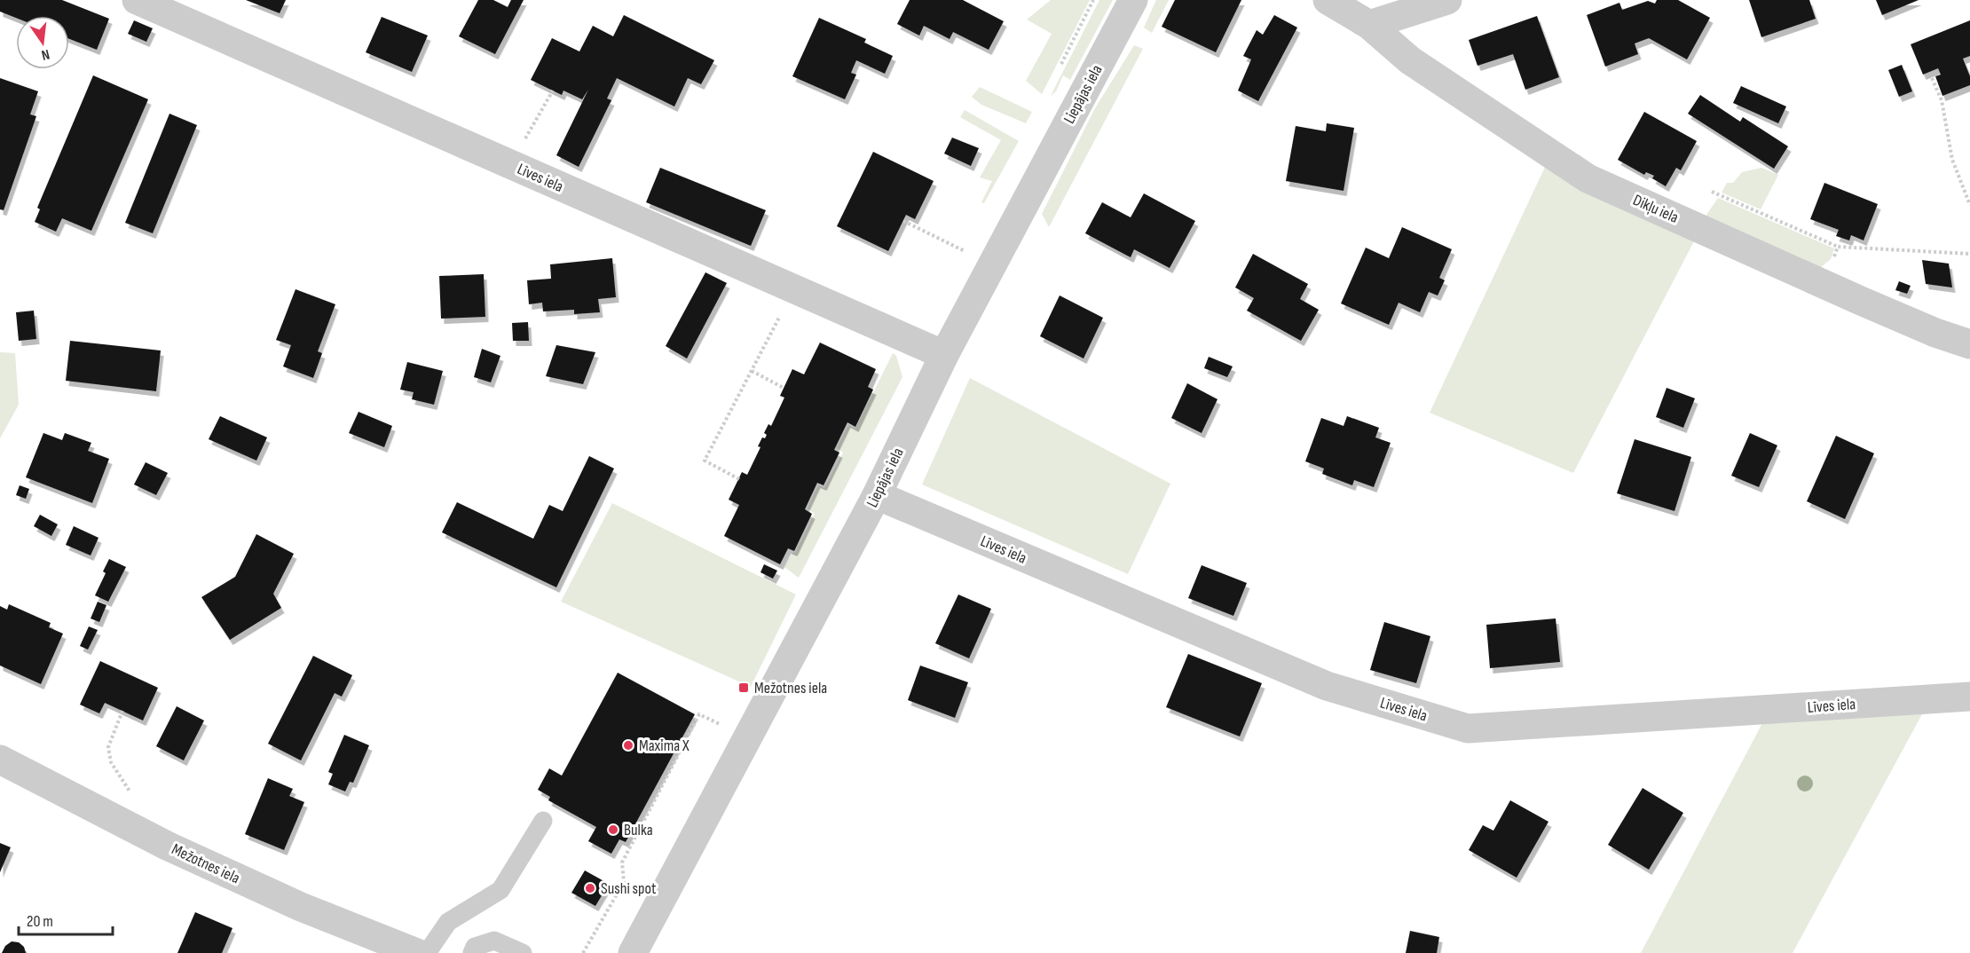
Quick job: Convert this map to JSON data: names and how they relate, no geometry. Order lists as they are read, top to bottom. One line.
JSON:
{"streets":{"street":["Liepājas iela","Līves iela","Dikļu iela","Mežotnes iela"]},"crossings":[["Liepājas iela","Līves iela"]],"places":{"transit":["Mežotnes iela"],"other":["Maxima X","Bulka","Sushi spot"]},"scale_bar":"20 m","north":"bottom"}
